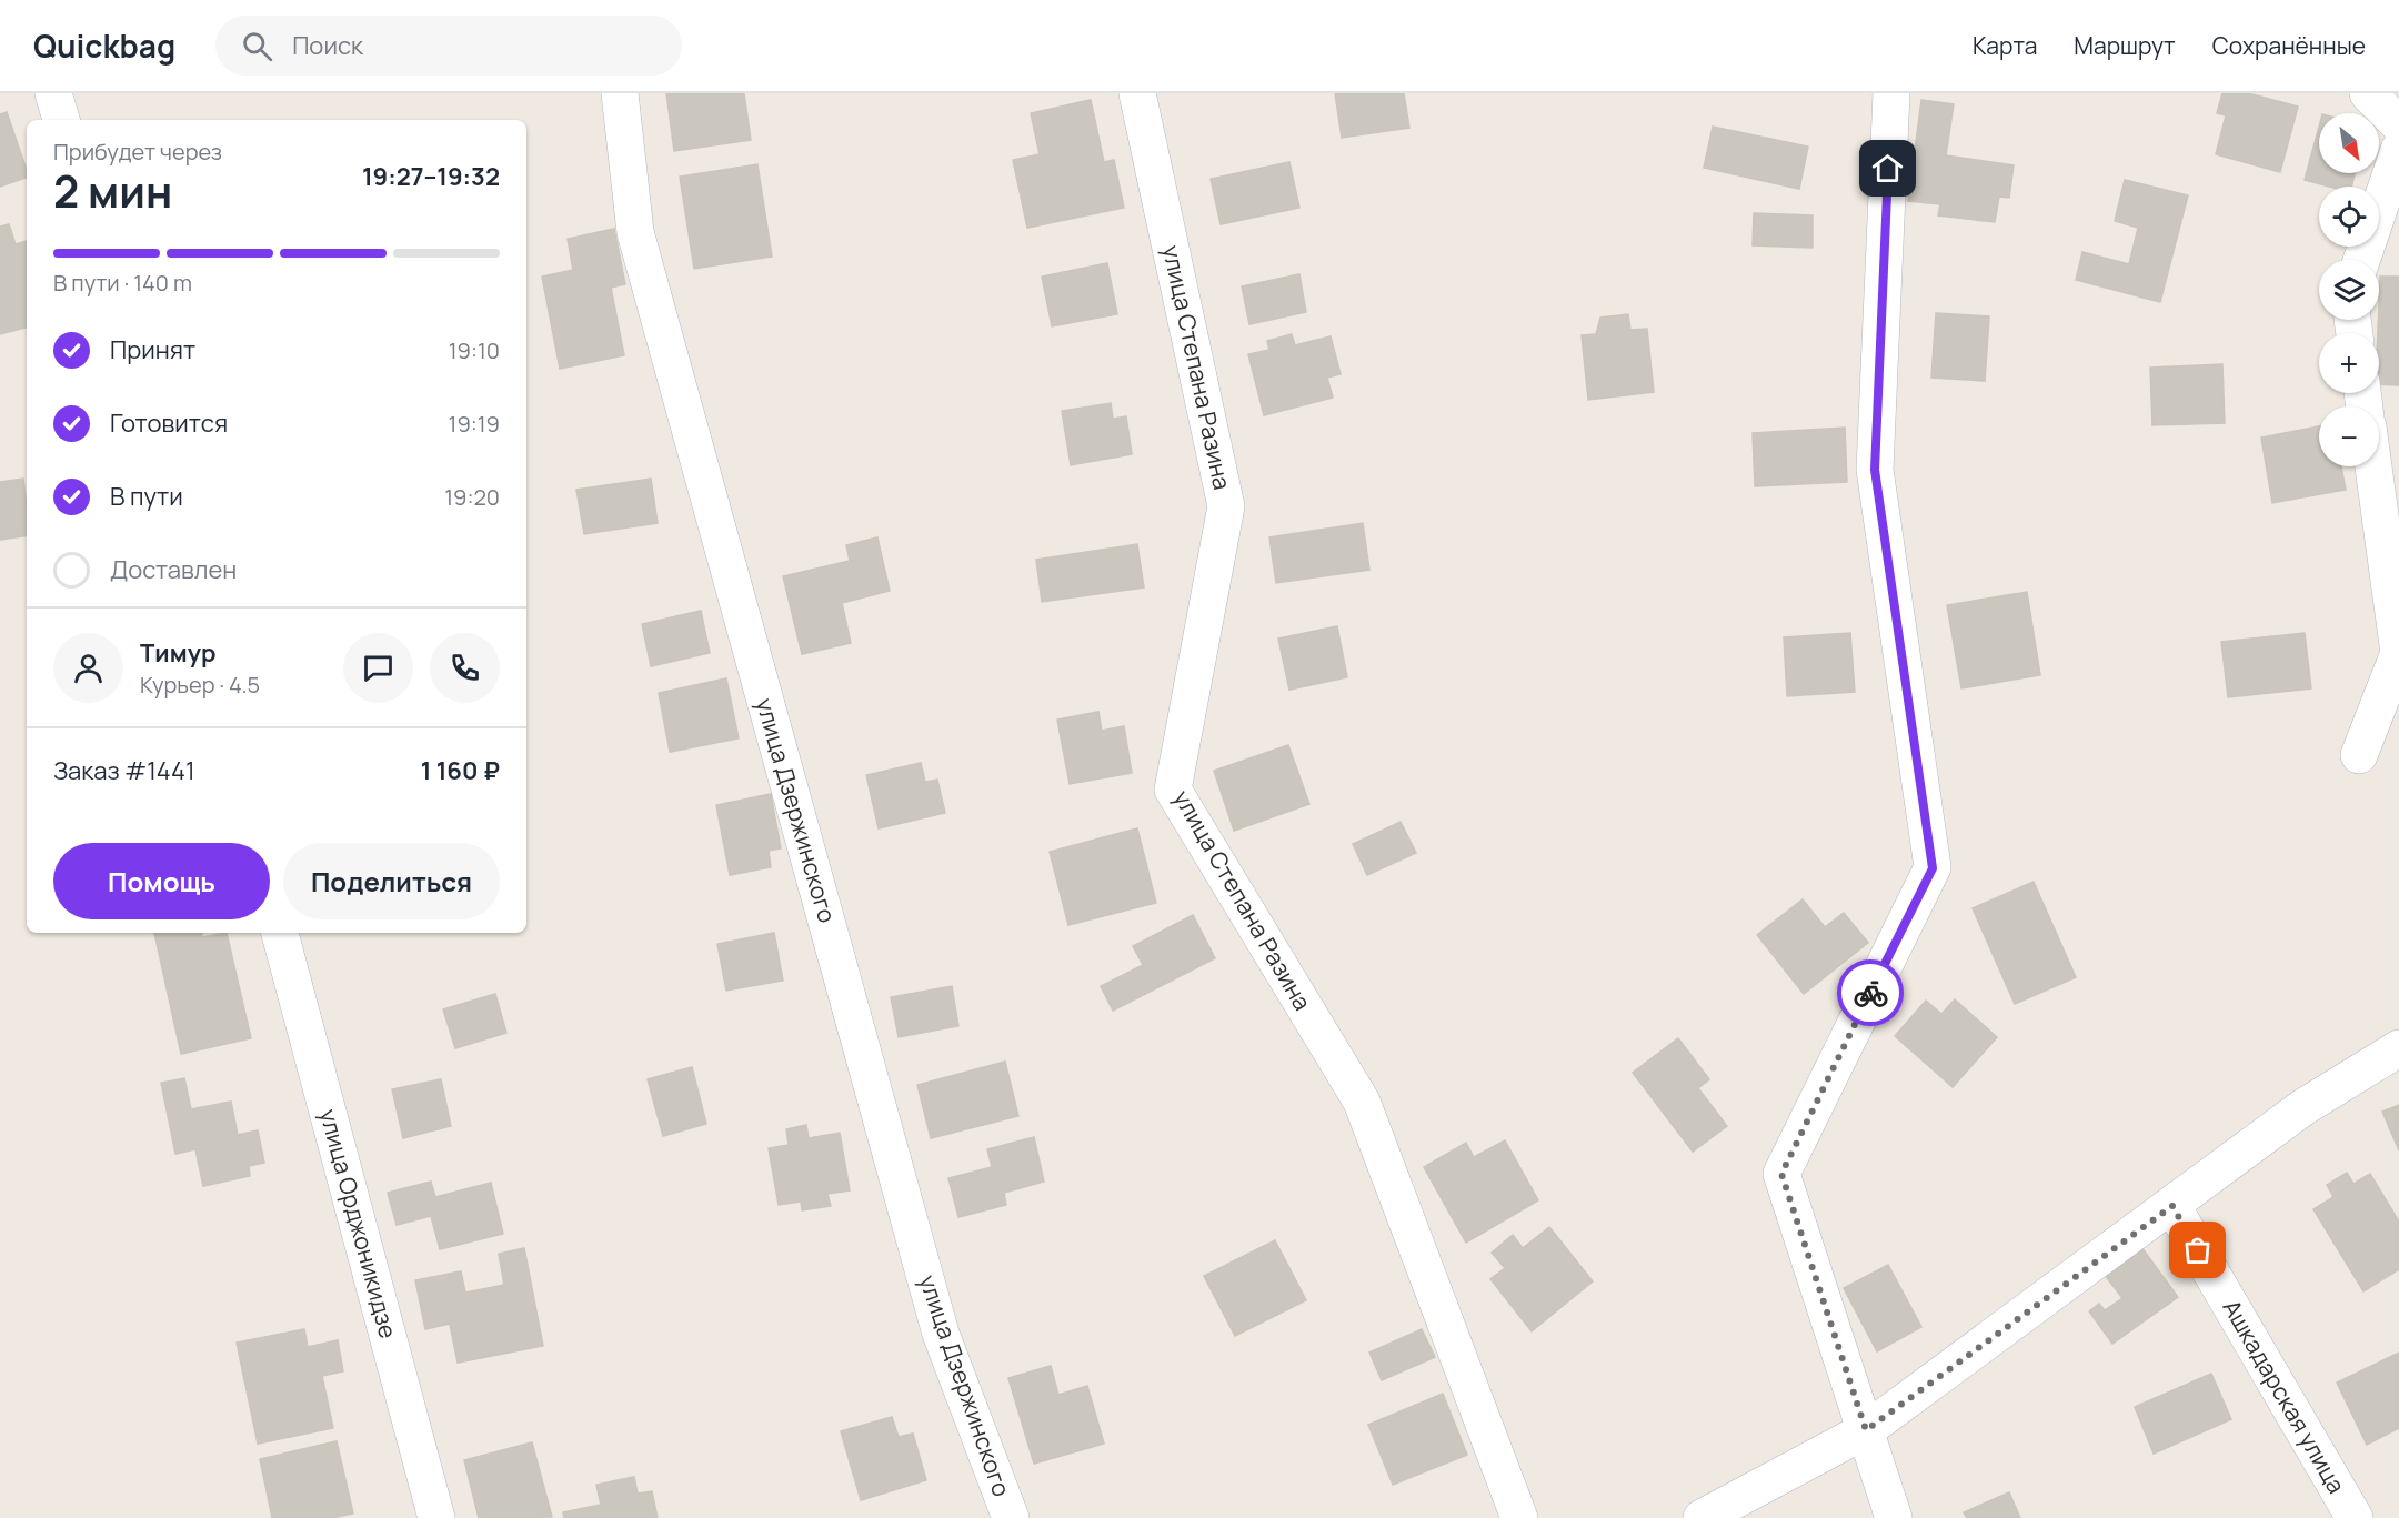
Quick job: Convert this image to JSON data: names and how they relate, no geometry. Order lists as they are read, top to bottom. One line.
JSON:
{"streets":{"street":["улица Степана Разина","улица Дзержинского","улица Орджоникидзе","Ашкадарская улица"]},"north":"bottom right","page":{"header":"Quickbag","search":"Поиск","nav":["Карта","Маршрут","Сохранённые"],"map_buttons":["+","−"],"heading":["2 мин","Прибудет через","19:27–19:32"],"panel":["Тимур","Курьер · 4.5","Заказ #1441","1 160 ₽"],"bar":"В пути · 140 m","list":[["Принят","19:10"],["Готовится","19:19"],["В пути","19:20"],"Доставлен"],"buttons":["Помощь","Поделиться"]}}
